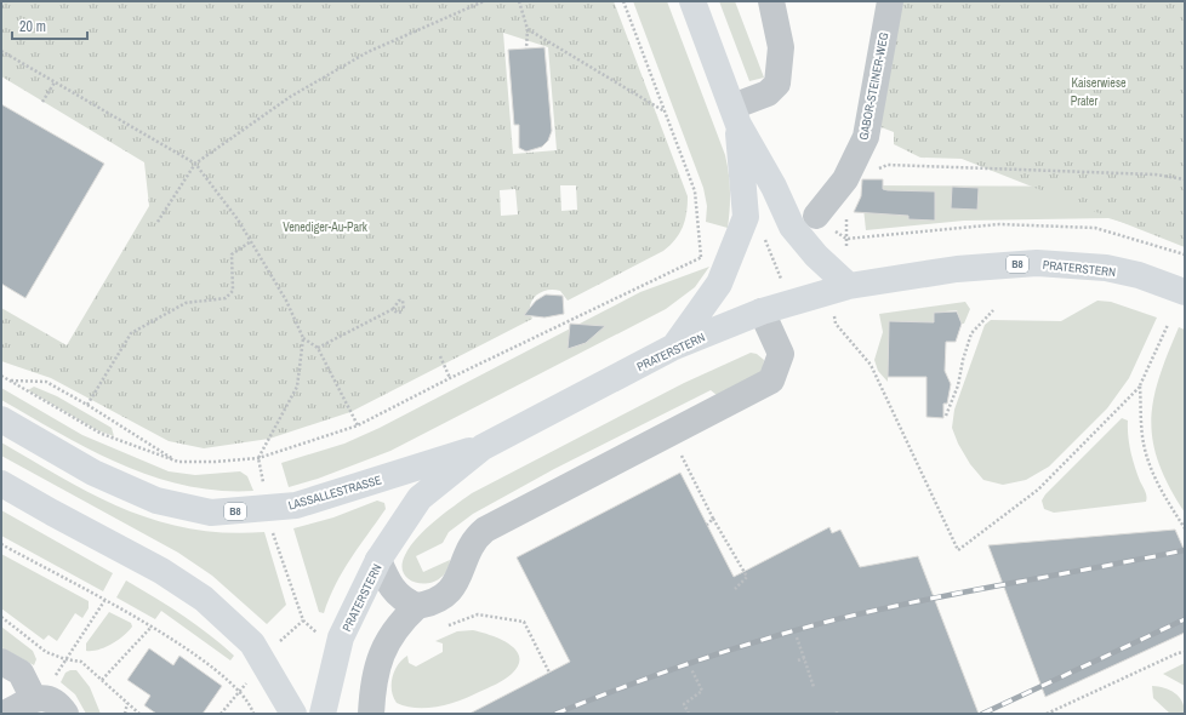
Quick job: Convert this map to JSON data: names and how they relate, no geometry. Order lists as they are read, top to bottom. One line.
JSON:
{"streets":{"main road":["B8","PRATERSTERN","LASSALLESTRASSE"],"street":["GABOR-STEINER-WEG"]},"crossings":[["PRATERSTERN","LASSALLESTRASSE"]],"parks":["Kaiserwiese","Prater","Venediger-Au-Park"],"scale_bar":"20 m"}
